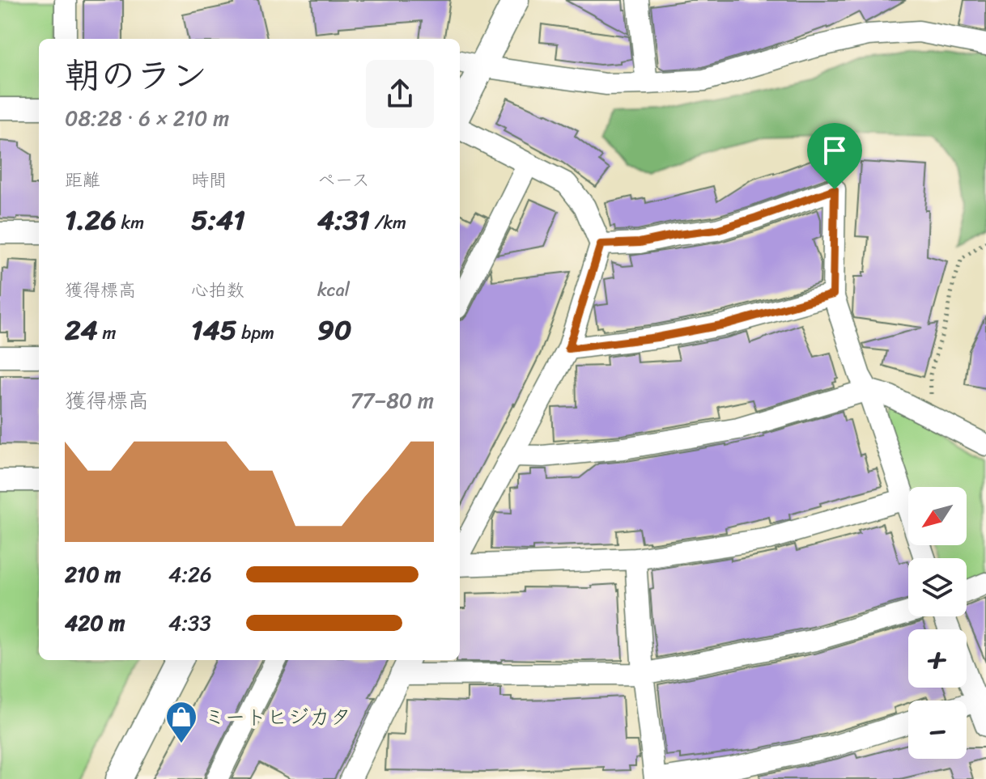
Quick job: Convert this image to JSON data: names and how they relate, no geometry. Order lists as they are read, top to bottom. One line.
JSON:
{"places":{"shop":["ミートヒジカタ"]},"north":"bottom left","page":{"heading":["朝のラン","08:28 · 6 × 210 m"],"stats":[["距離","1.26 km"],["時間","5:41"],["ペース","4:31 /km"],["獲得標高","24 m"],["心拍数","145 bpm"],["kcal","90"]],"chart":["獲得標高","77–80 m"],"map_buttons":["+","−"],"list":[{"name":"210 m","note":"4:26"},{"name":"420 m","note":"4:33"}]}}
